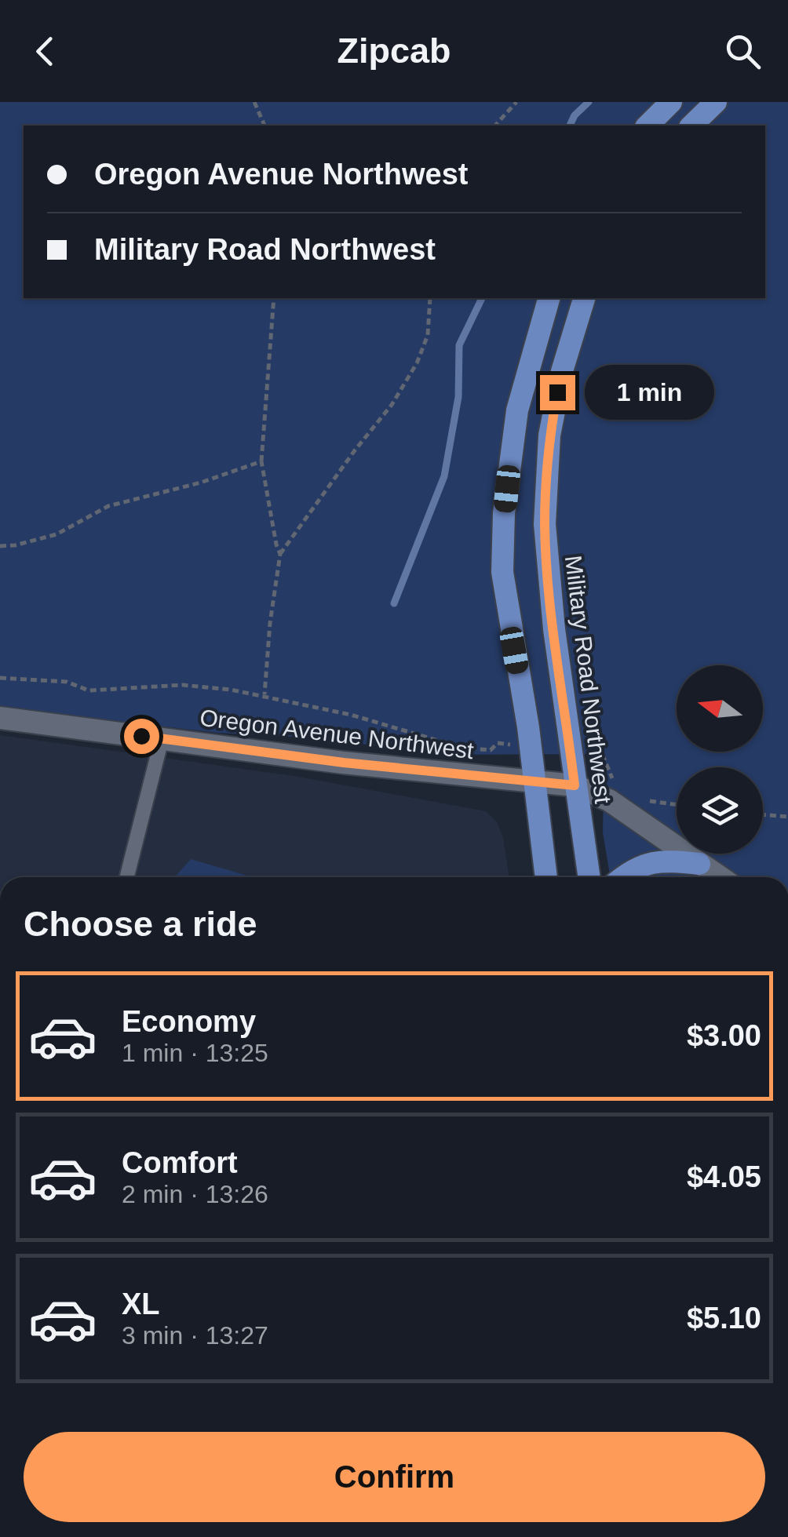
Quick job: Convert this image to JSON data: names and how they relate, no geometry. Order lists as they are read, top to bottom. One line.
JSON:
{"streets":{"main road":["Military Road Northwest"],"street":["Oregon Avenue Northwest"]},"crossings":[["Military Road Northwest","Oregon Avenue Northwest"]],"north":"left","page":{"header":"Zipcab","banner":["Oregon Avenue Northwest","Military Road Northwest"],"bubble":"1 min","heading":"Choose a ride","list":[{"name":"Economy","note":"1 min · 13:25","value":"$3.00"},{"name":"Comfort","note":"2 min · 13:26","value":"$4.05"},{"name":"XL","note":"3 min · 13:27","value":"$5.10"}],"buttons":"Confirm"}}
